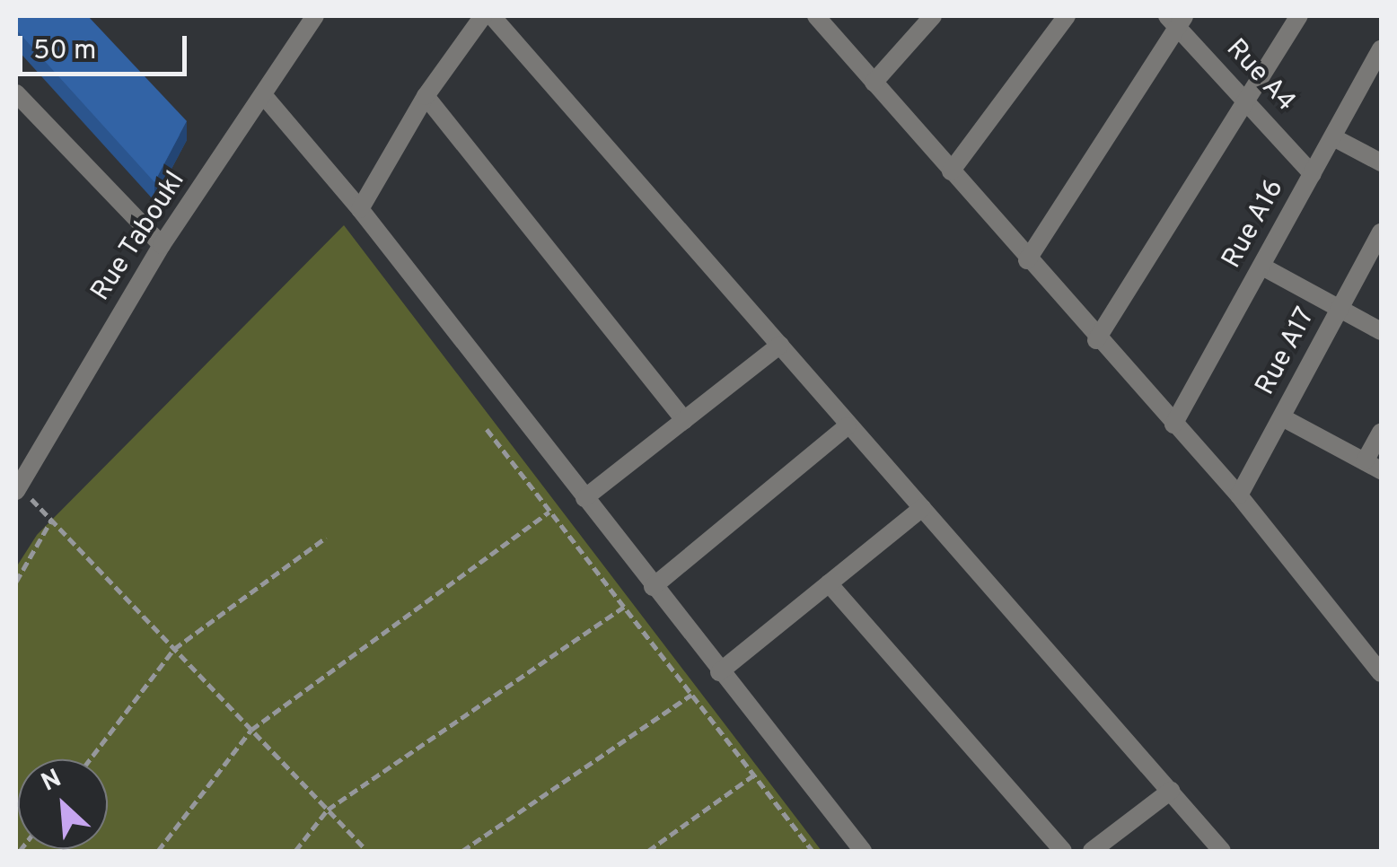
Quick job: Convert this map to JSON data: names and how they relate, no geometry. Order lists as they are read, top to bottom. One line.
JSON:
{"streets":{"street":["Rue A4","Rue A16","Rue Taboukl","Rue A17"]},"crossings":[["Rue A4","Rue A16"]],"scale_bar":"50 m","north":"top left"}
